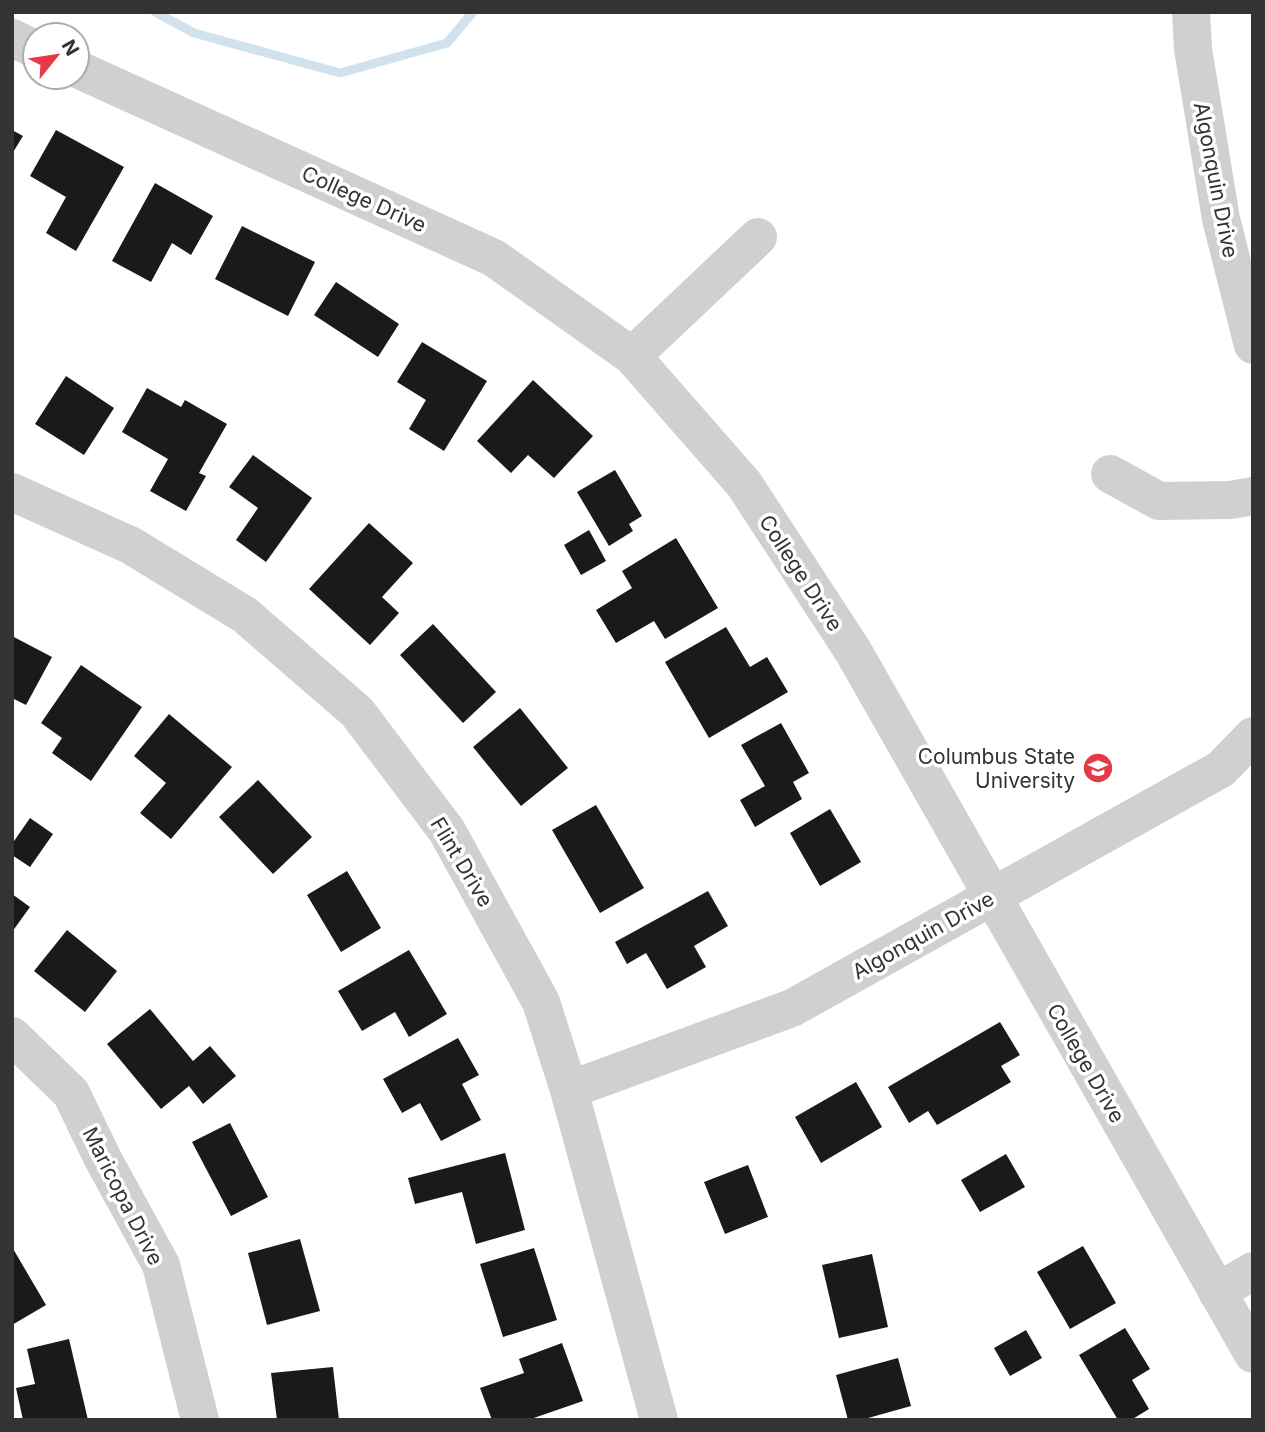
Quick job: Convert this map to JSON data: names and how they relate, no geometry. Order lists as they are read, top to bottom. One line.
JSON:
{"streets":{"street":["Algonquin Drive","College Drive","Flint Drive","Maricopa Drive"]},"crossings":[["Algonquin Drive","College Drive"],["Algonquin Drive","Flint Drive"]],"places":{"school or university":["Columbus State University"]},"north":"top right"}
